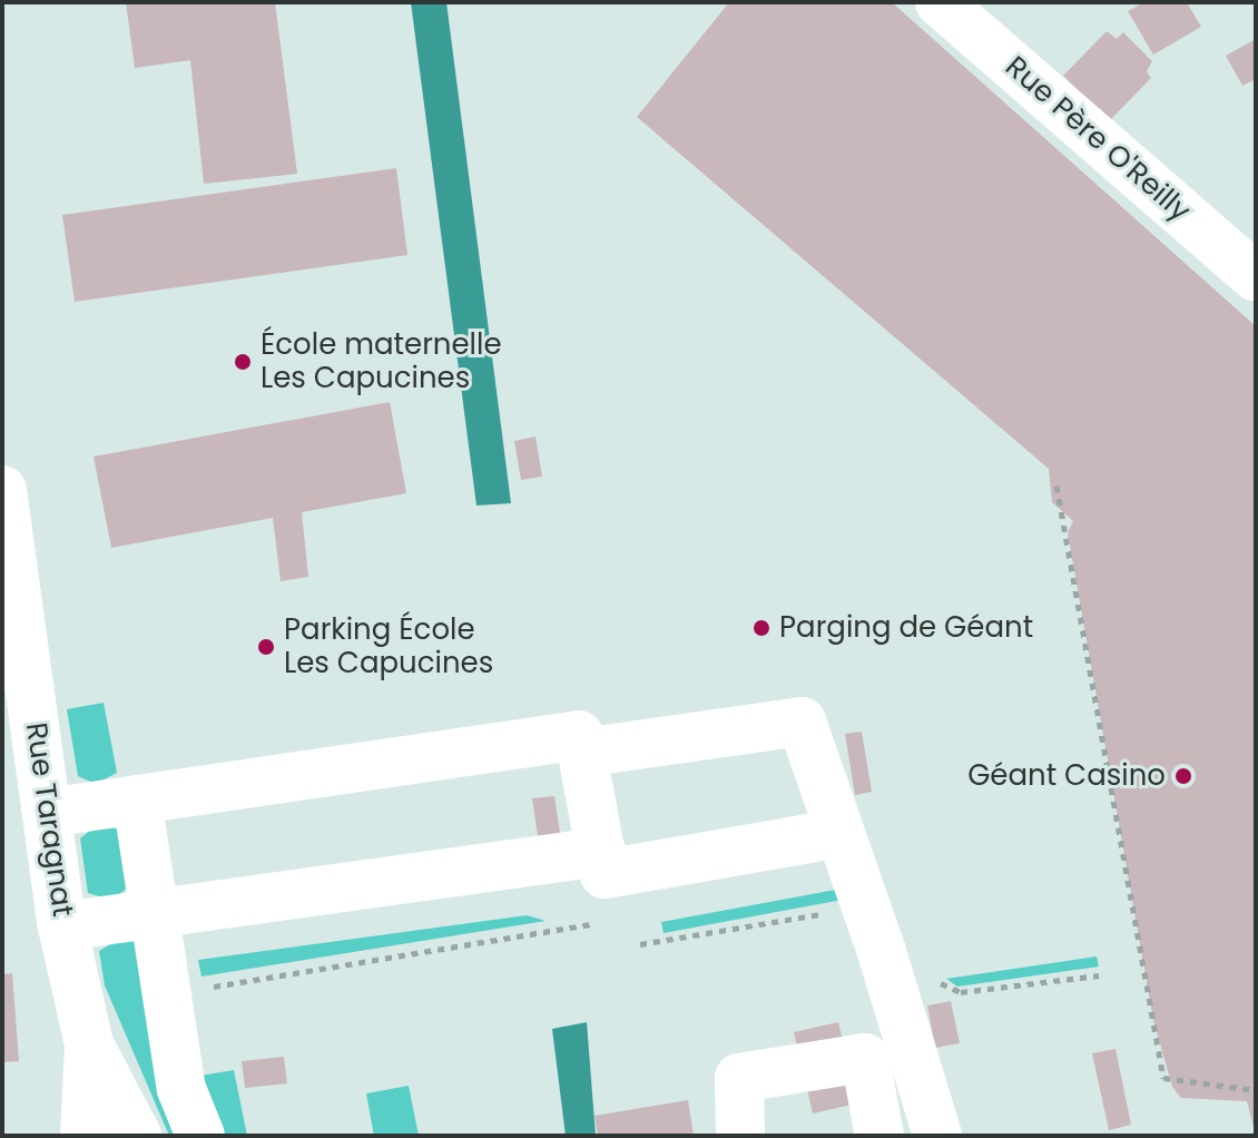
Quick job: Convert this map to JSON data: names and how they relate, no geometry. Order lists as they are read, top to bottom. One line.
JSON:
{"streets":{"street":["Rue Père O'Reilly","Rue Taragnat"]},"places":["École maternelle Les Capucines","Parging de Géant","Parking École Les Capucines","Géant Casino"]}
